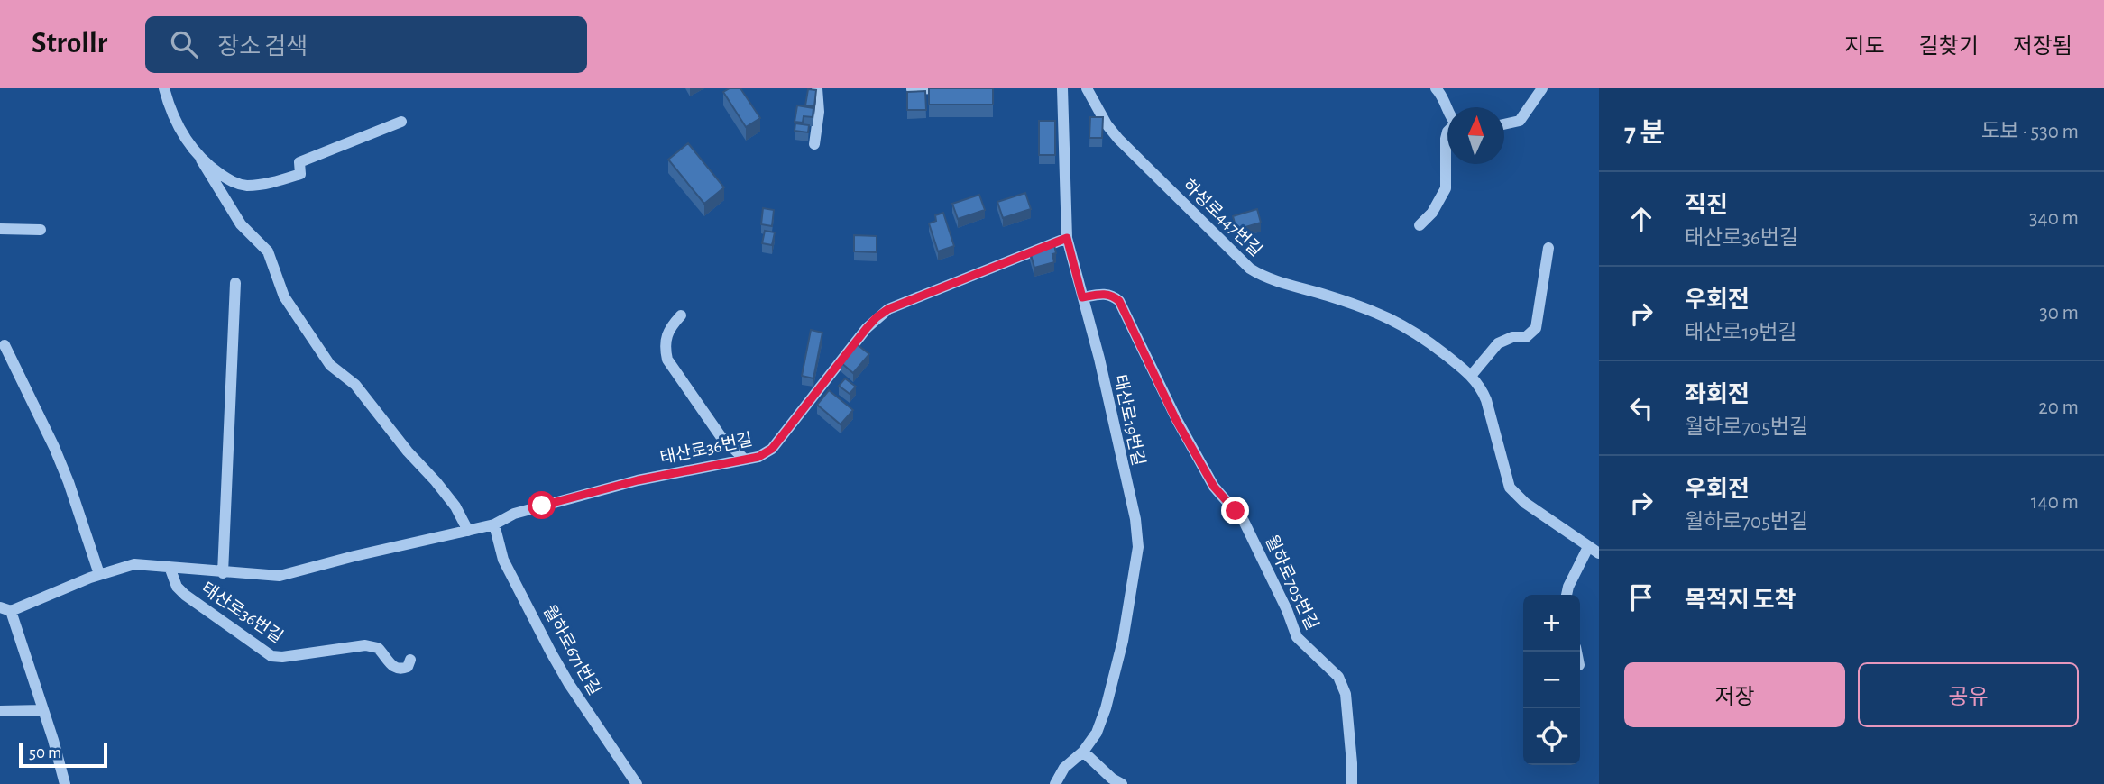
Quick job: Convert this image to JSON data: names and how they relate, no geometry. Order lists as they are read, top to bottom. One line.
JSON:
{"streets":{"street":["하성로447번길","태산로19번길","태산로36번길","월하로705번길","월하로671번길"]},"crossings":[["태산로19번길","태산로36번길"],["태산로19번길","월하로705번길"],["태산로36번길","월하로671번길"]],"scale_bar":"50 m","north":"top","page":{"header":"Strollr","search":"장소 검색","nav":["지도","길찾기","저장됨"],"heading":["7 분","도보 · 530 m"],"list":[["직진","태산로36번길","340 m"],["우회전","태산로19번길","30 m"],["좌회전","월하로705번길","20 m"],["우회전","월하로705번길","140 m"],"목적지 도착"],"map_buttons":["+","−"],"buttons":["저장","공유"],"scale":"50 m"}}
